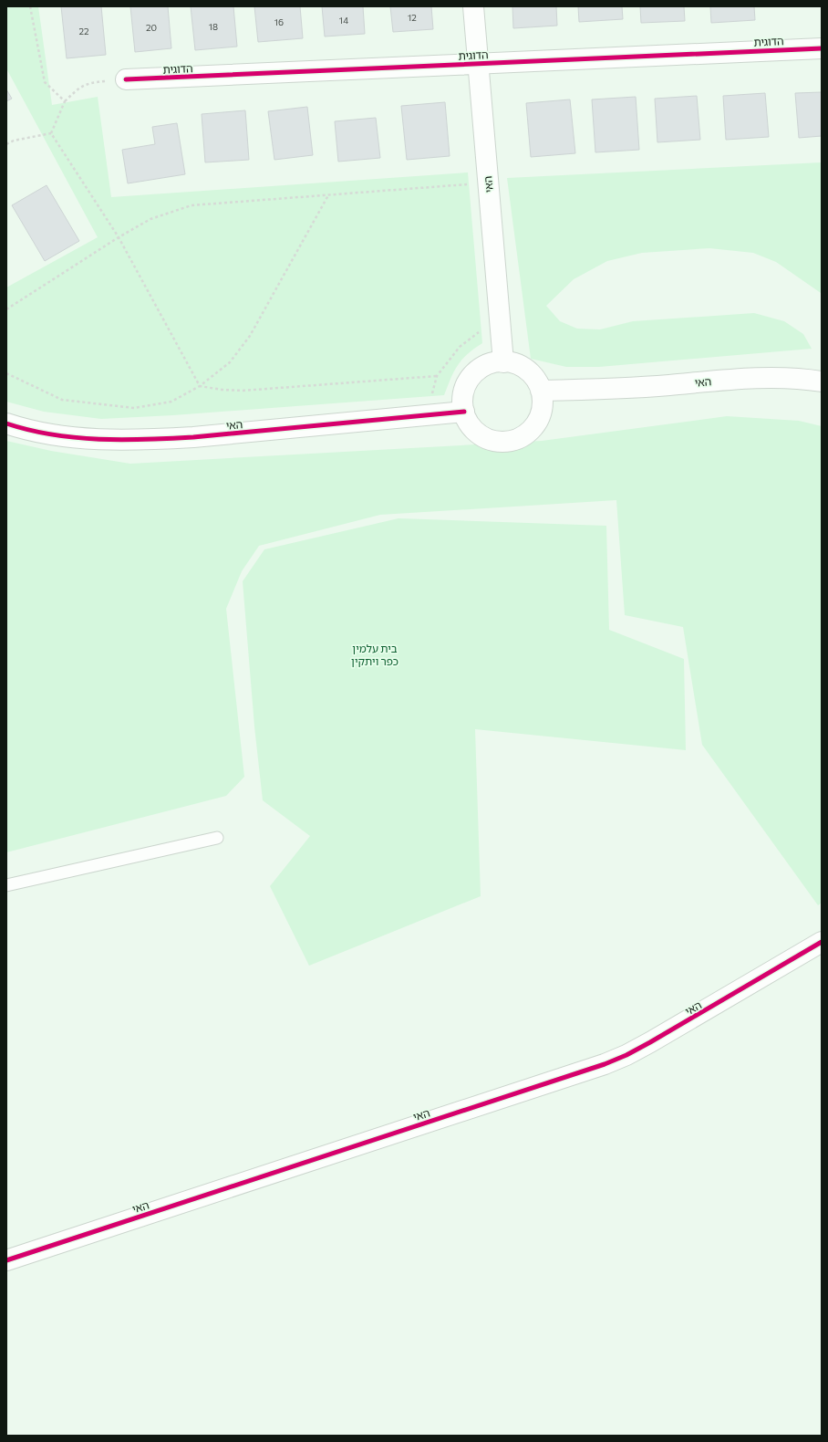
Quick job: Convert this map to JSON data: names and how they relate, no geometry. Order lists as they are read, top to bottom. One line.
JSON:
{"streets":{"street":["הדוגית","האי"]},"crossings":[["הדוגית","האי"]],"parks":["בית עלמין כפר ויתקין"],"house_numbers":["12","14","16","18","20","22"]}
